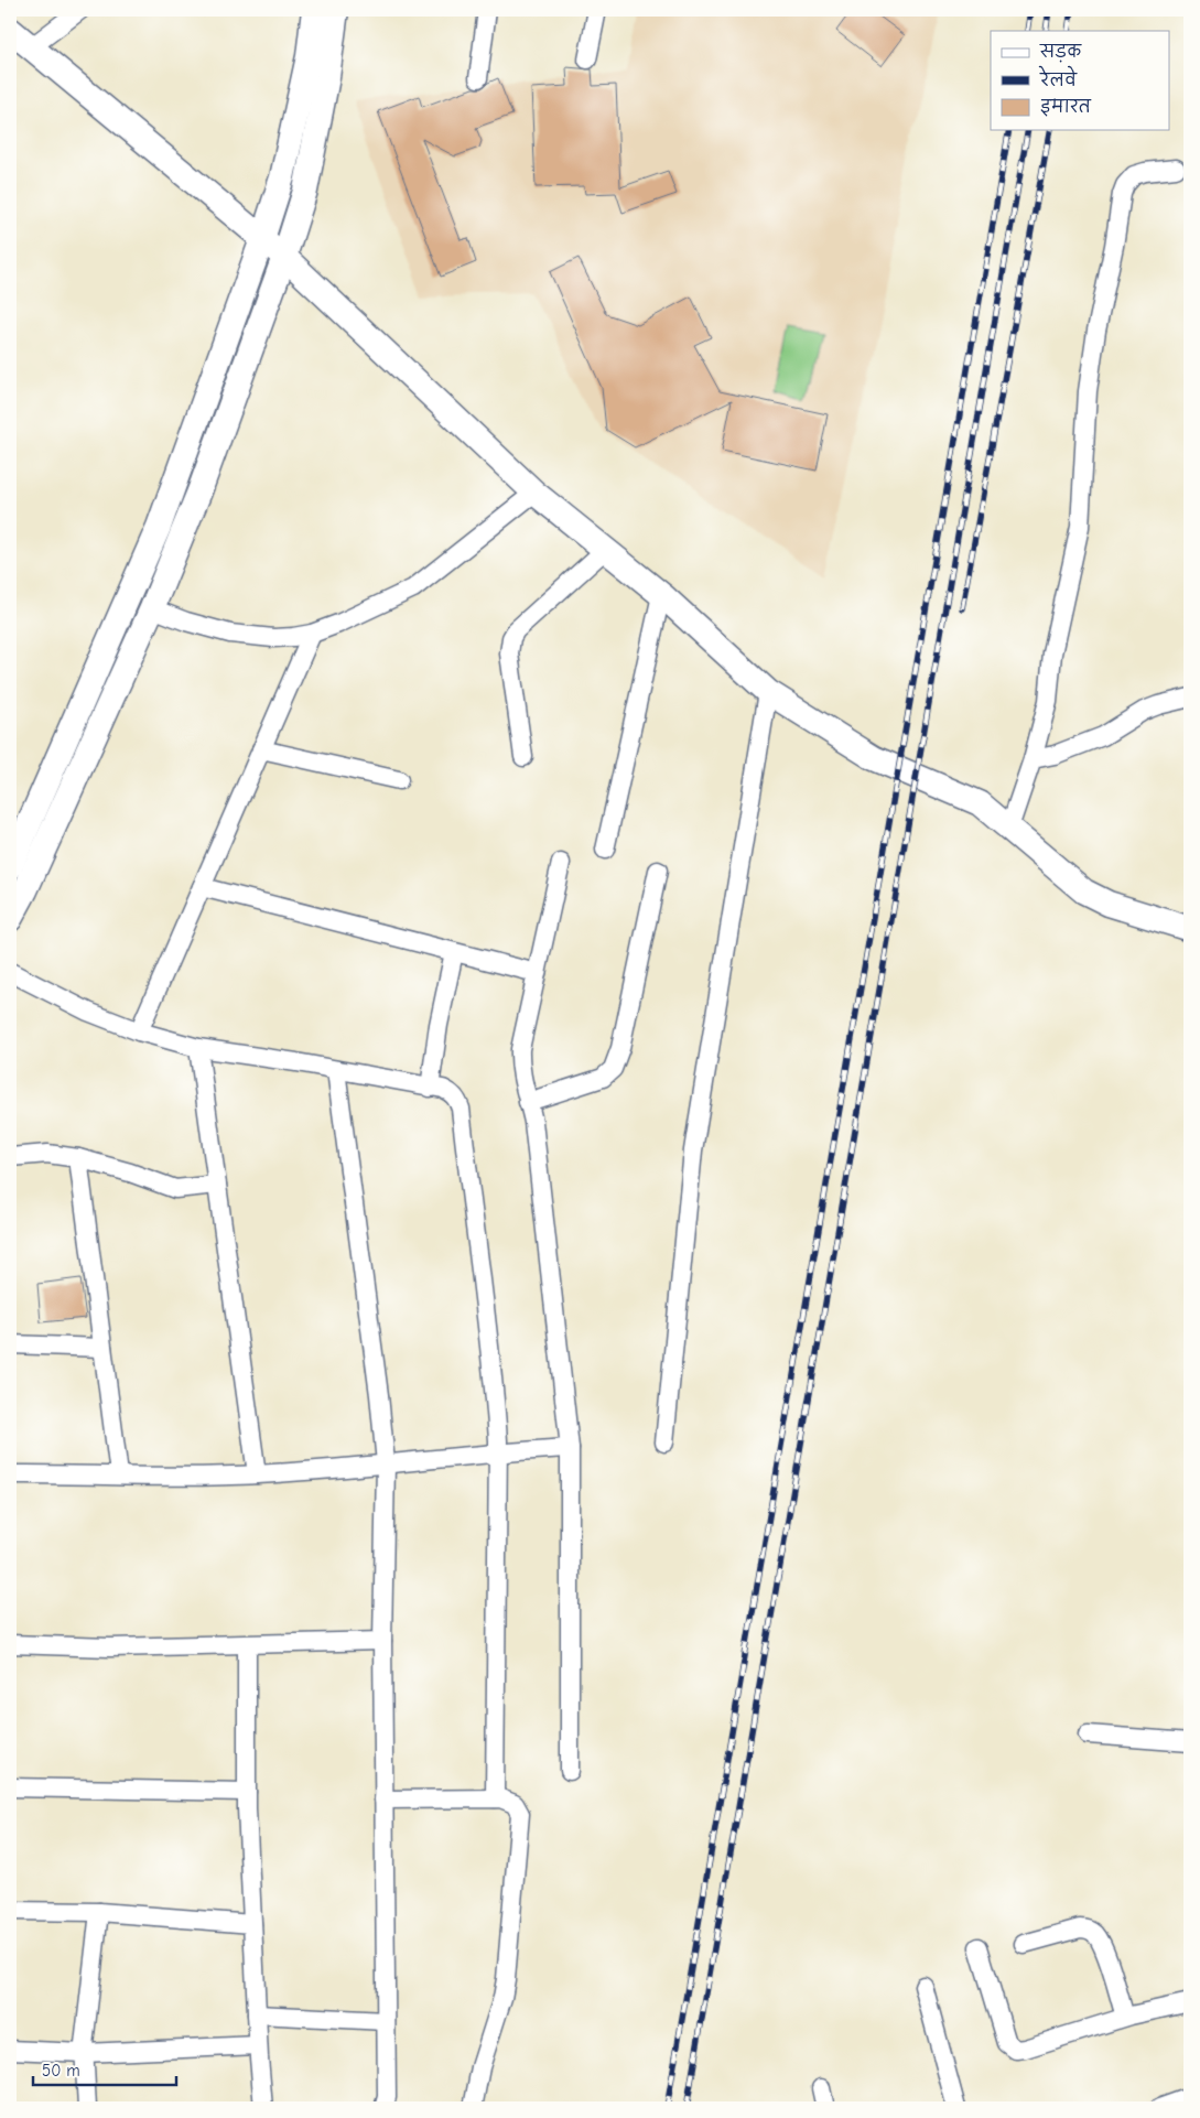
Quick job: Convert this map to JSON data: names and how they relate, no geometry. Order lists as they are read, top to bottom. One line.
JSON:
{"legend":["सड़क","रेलवे","इमारत"],"scale_bar":"50 m"}
